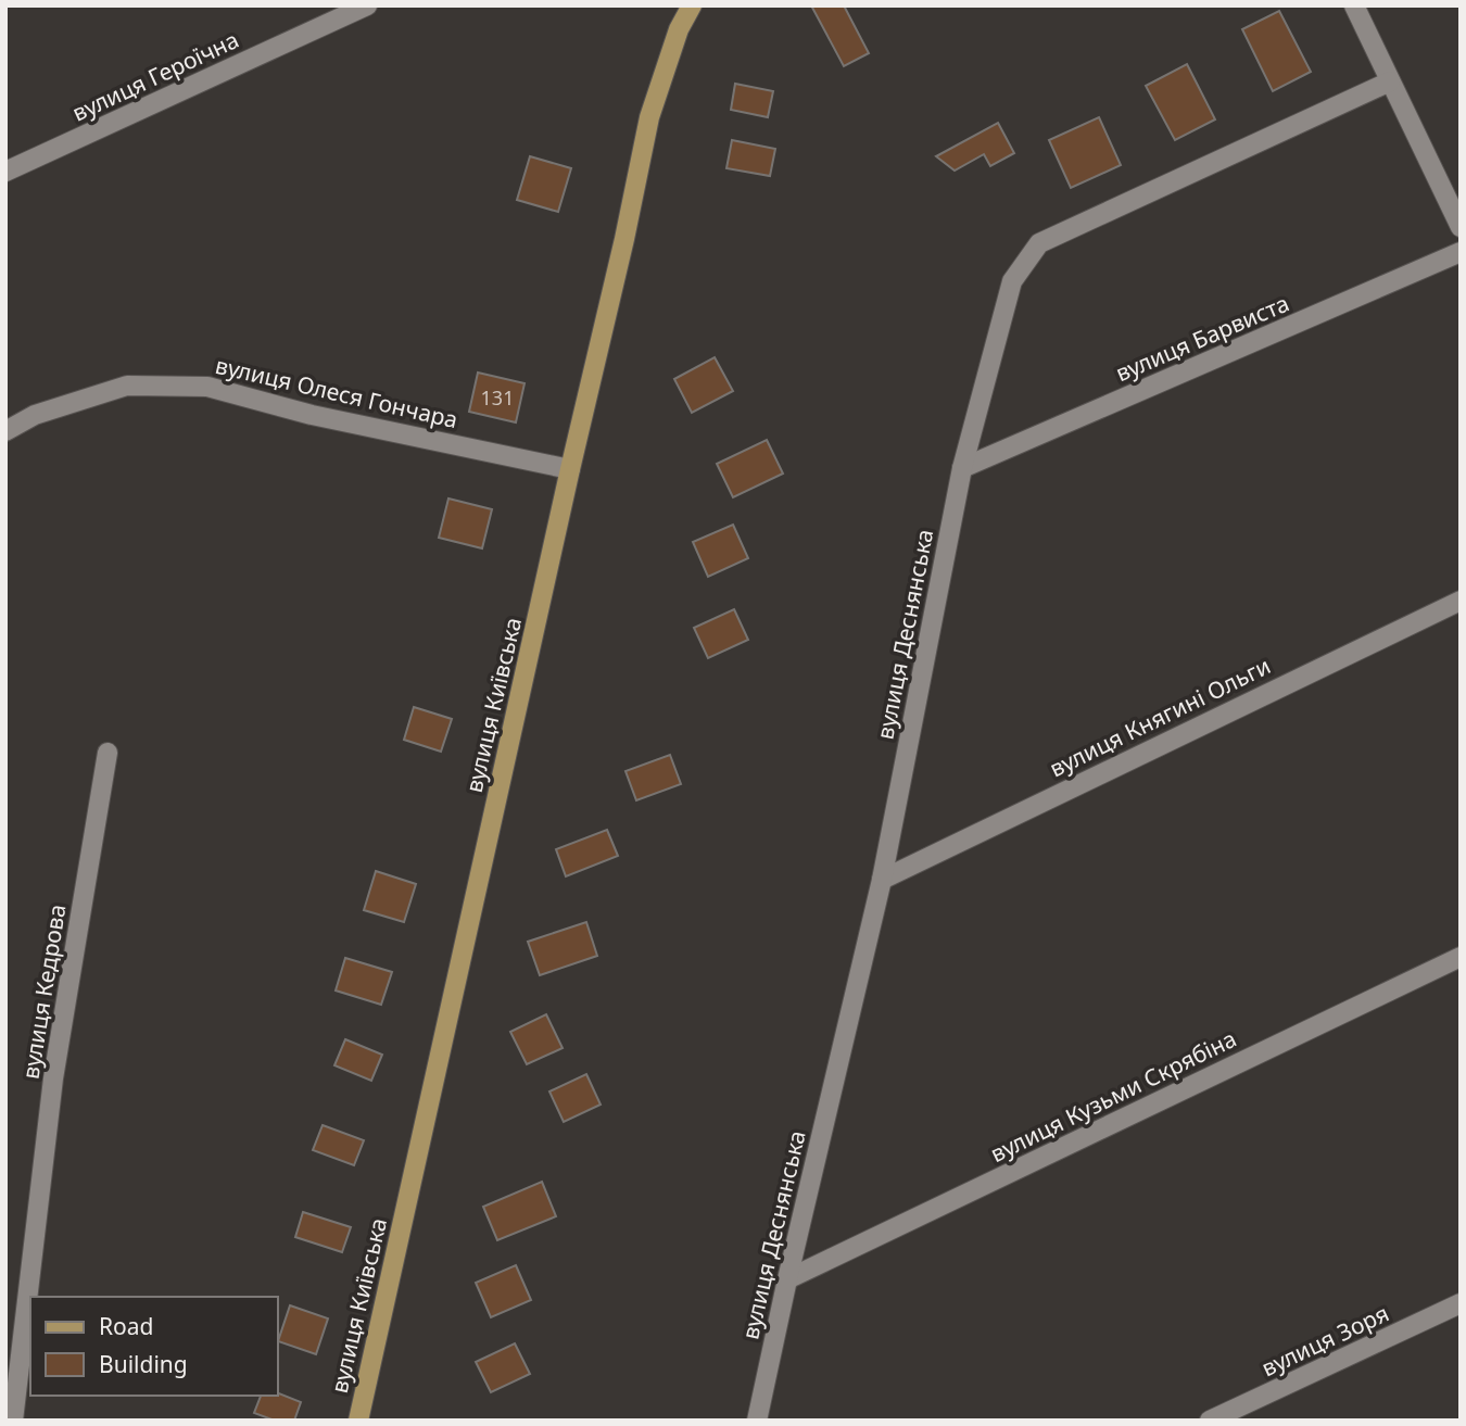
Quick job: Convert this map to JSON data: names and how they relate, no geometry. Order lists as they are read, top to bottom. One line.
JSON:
{"streets":{"main road":["вулиця Київська"],"street":["вулиця Героїчна","вулиця Барвиста","вулиця Олеся Гончара","вулиця Деснянська","вулиця Княгині Ольги","вулиця Кедрова","вулиця Кузьми Скрябіна","вулиця Зоря"]},"crossings":[["вулиця Барвиста","вулиця Деснянська"],["вулиця Олеся Гончара","вулиця Київська"],["вулиця Деснянська","вулиця Княгині Ольги"],["вулиця Деснянська","вулиця Кузьми Скрябіна"]],"house_numbers":["131"],"legend":["Road","Building"]}
